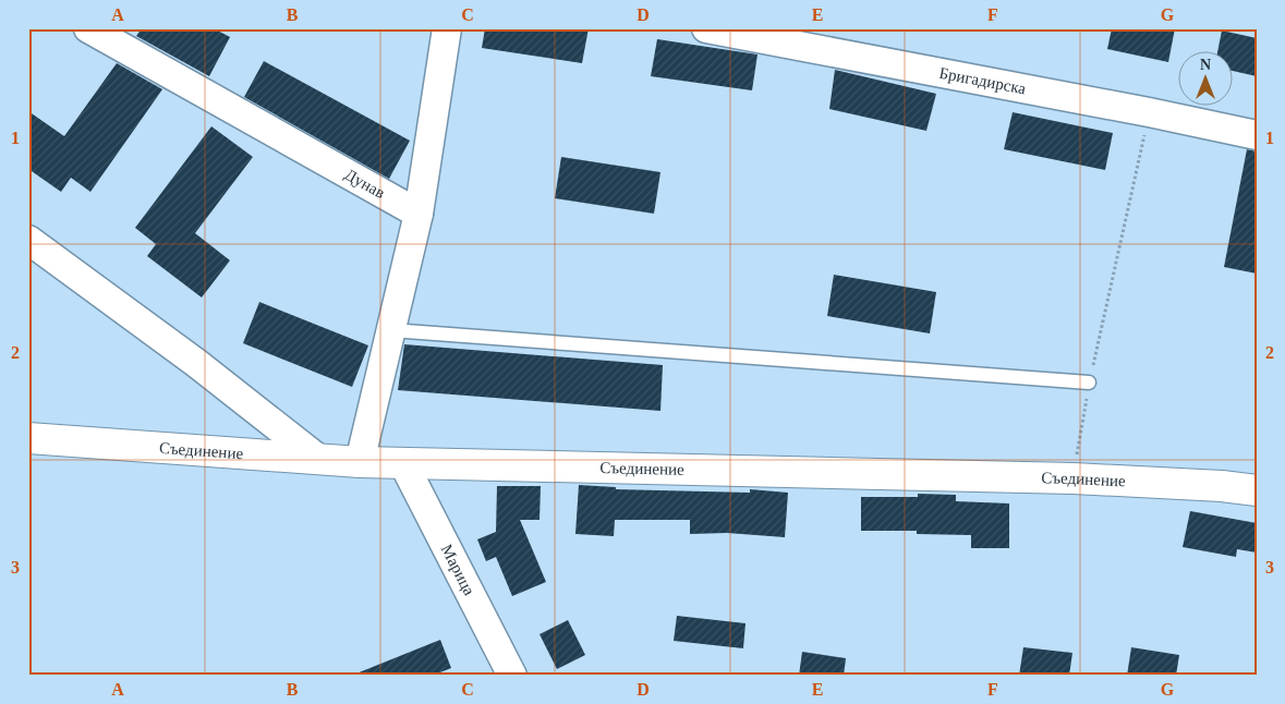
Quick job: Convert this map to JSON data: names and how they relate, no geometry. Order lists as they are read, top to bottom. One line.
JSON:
{"streets":{"street":["Бригадирска","Дунав","Съединение","Марица"]},"crossings":[["Съединение","Марица"]],"north":"top","grid":{"columns":["A","B","C","D","E","F","G"],"rows":["1","2","3"]}}
